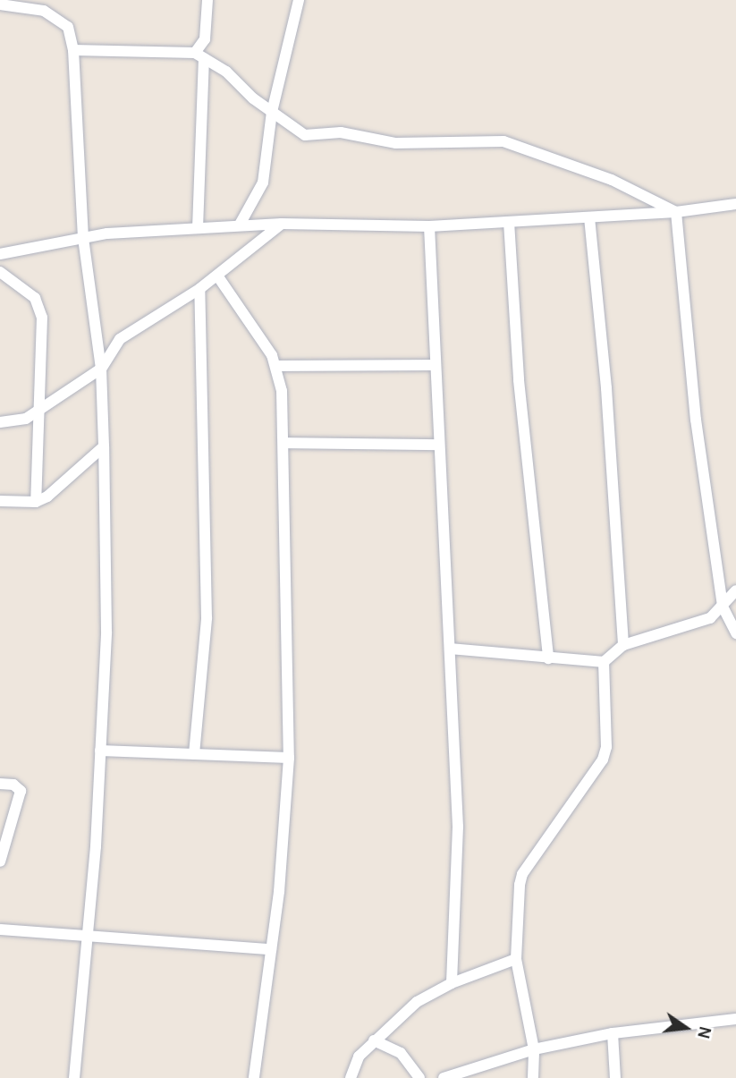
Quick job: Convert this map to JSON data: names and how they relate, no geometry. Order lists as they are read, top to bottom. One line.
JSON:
{"north":"right"}
